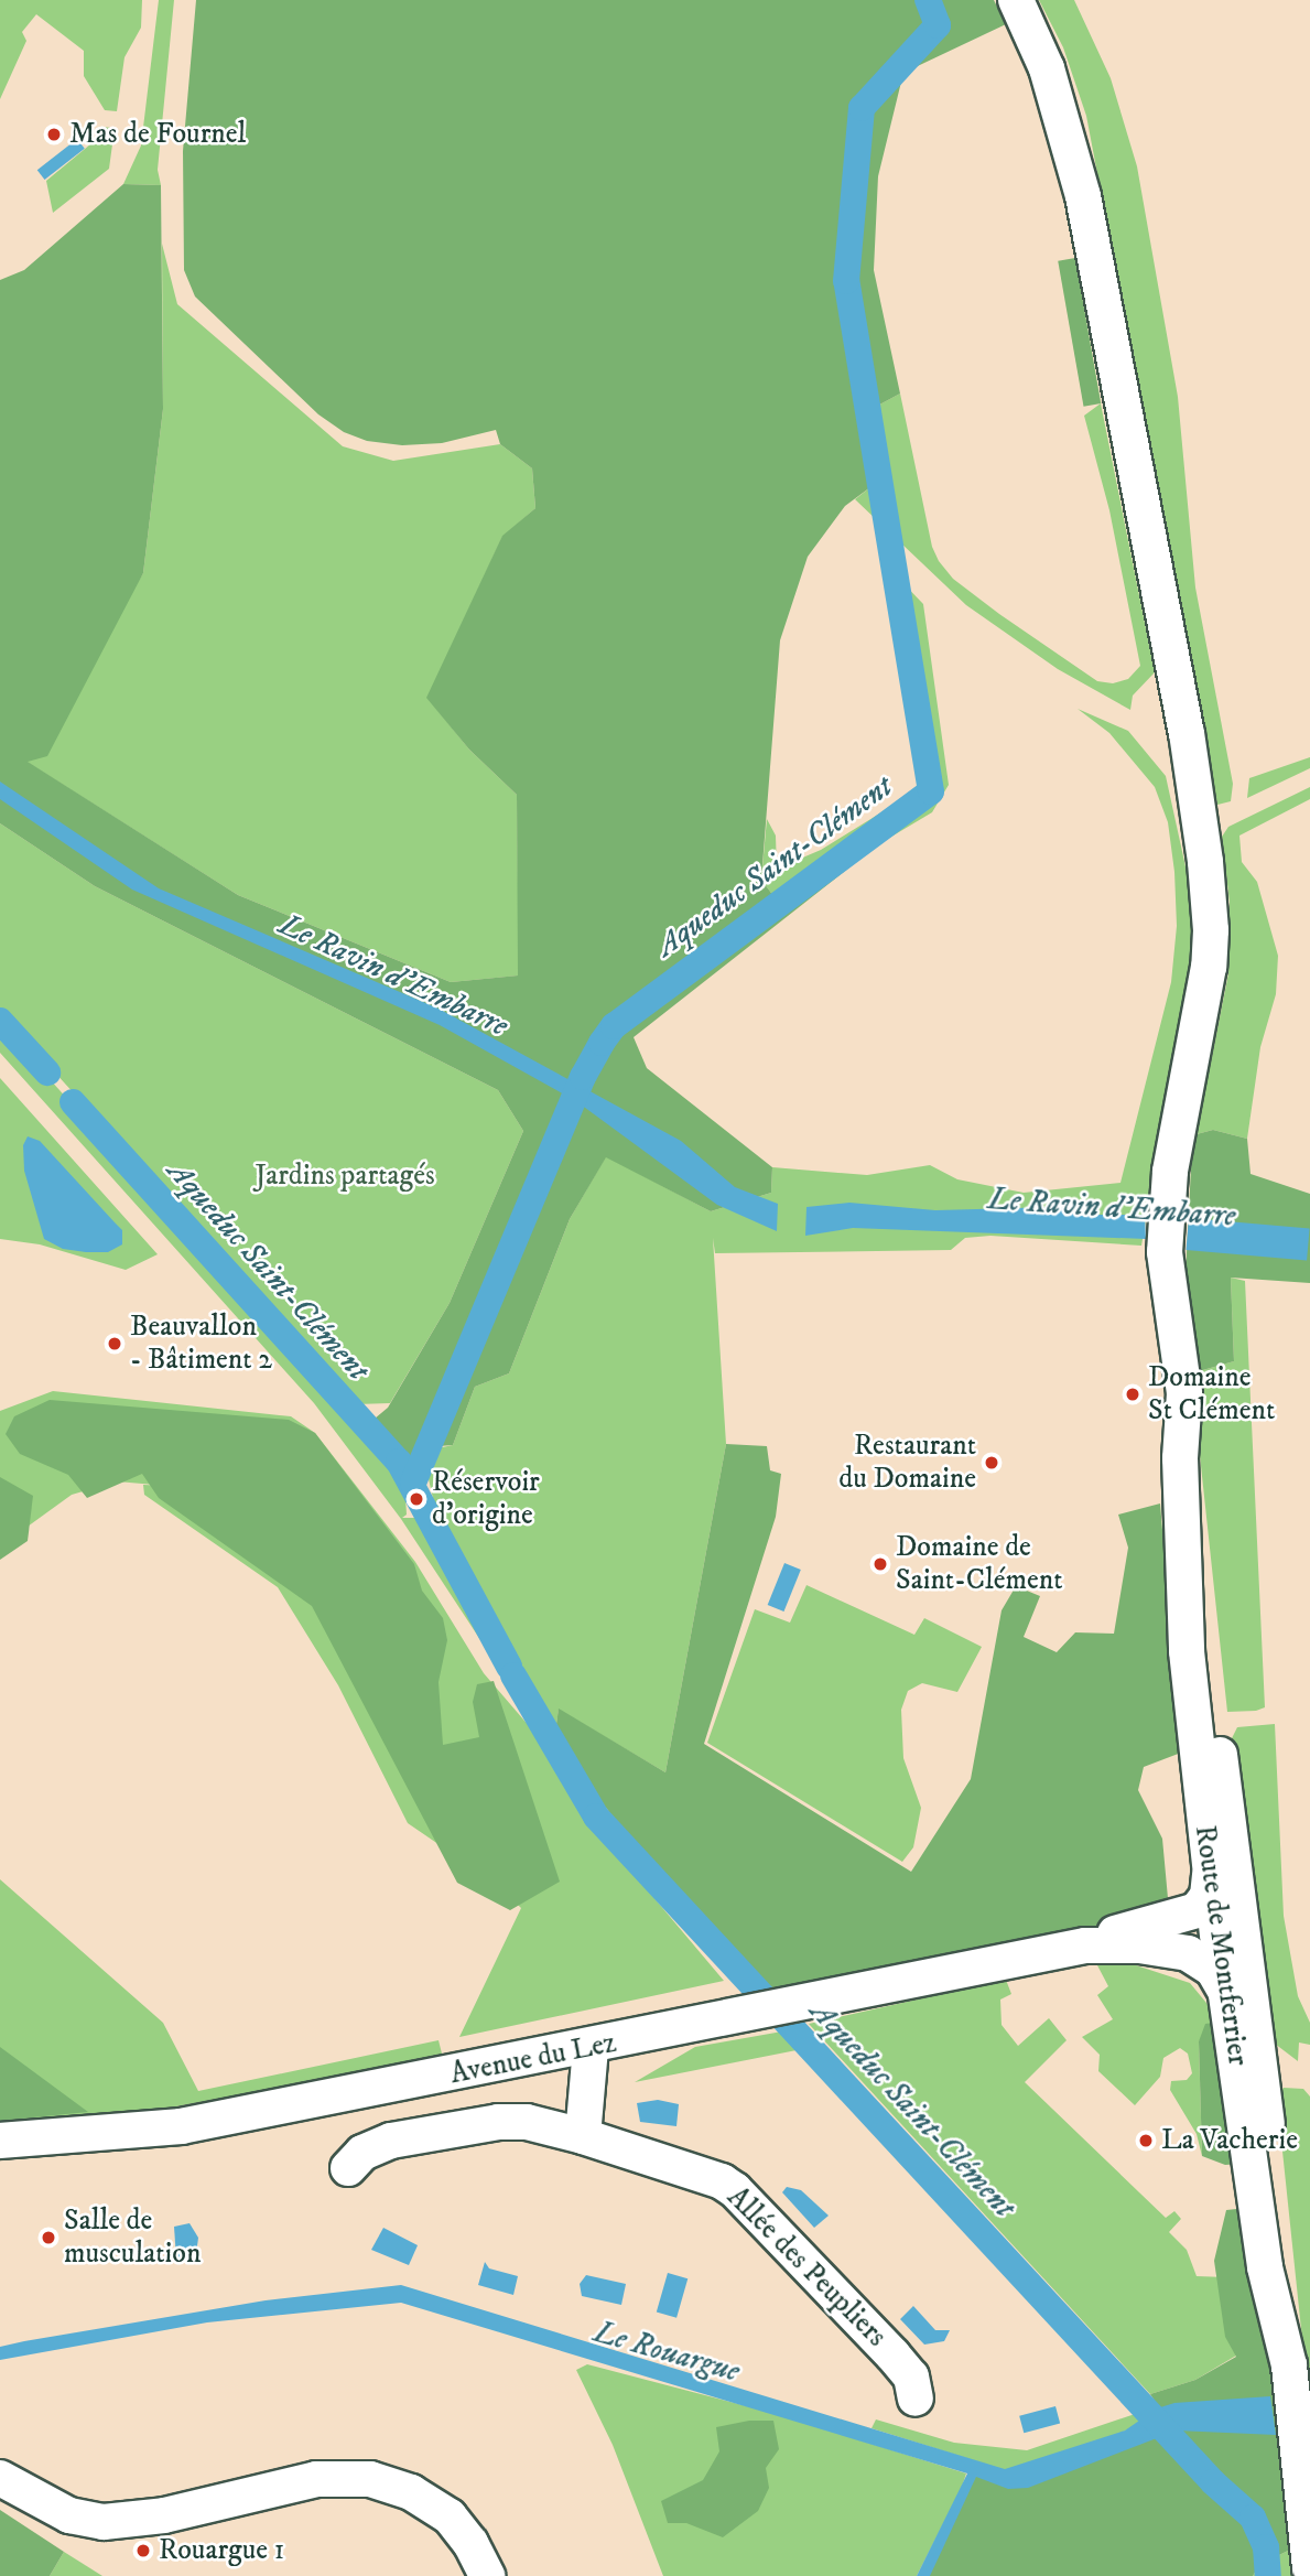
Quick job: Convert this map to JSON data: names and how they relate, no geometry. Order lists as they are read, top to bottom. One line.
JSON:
{"streets":{"street":["Route de Montferrier","Avenue du Lez","Allée des Peupliers"]},"crossings":[["Route de Montferrier","Avenue du Lez"]],"water":["Aqueduc Saint-Clément","Le Ravin d'Embarre","Le Rouargue"],"parks":["Jardins partagés"],"places":["Mas de Fournel","Beauvallon - Bâtiment 2","Domaine St Clément","Restaurant du Domaine","Réservoir d'origine","Domaine de Saint-Clément","La Vacherie","Salle de musculation","Rouargue 1"]}
